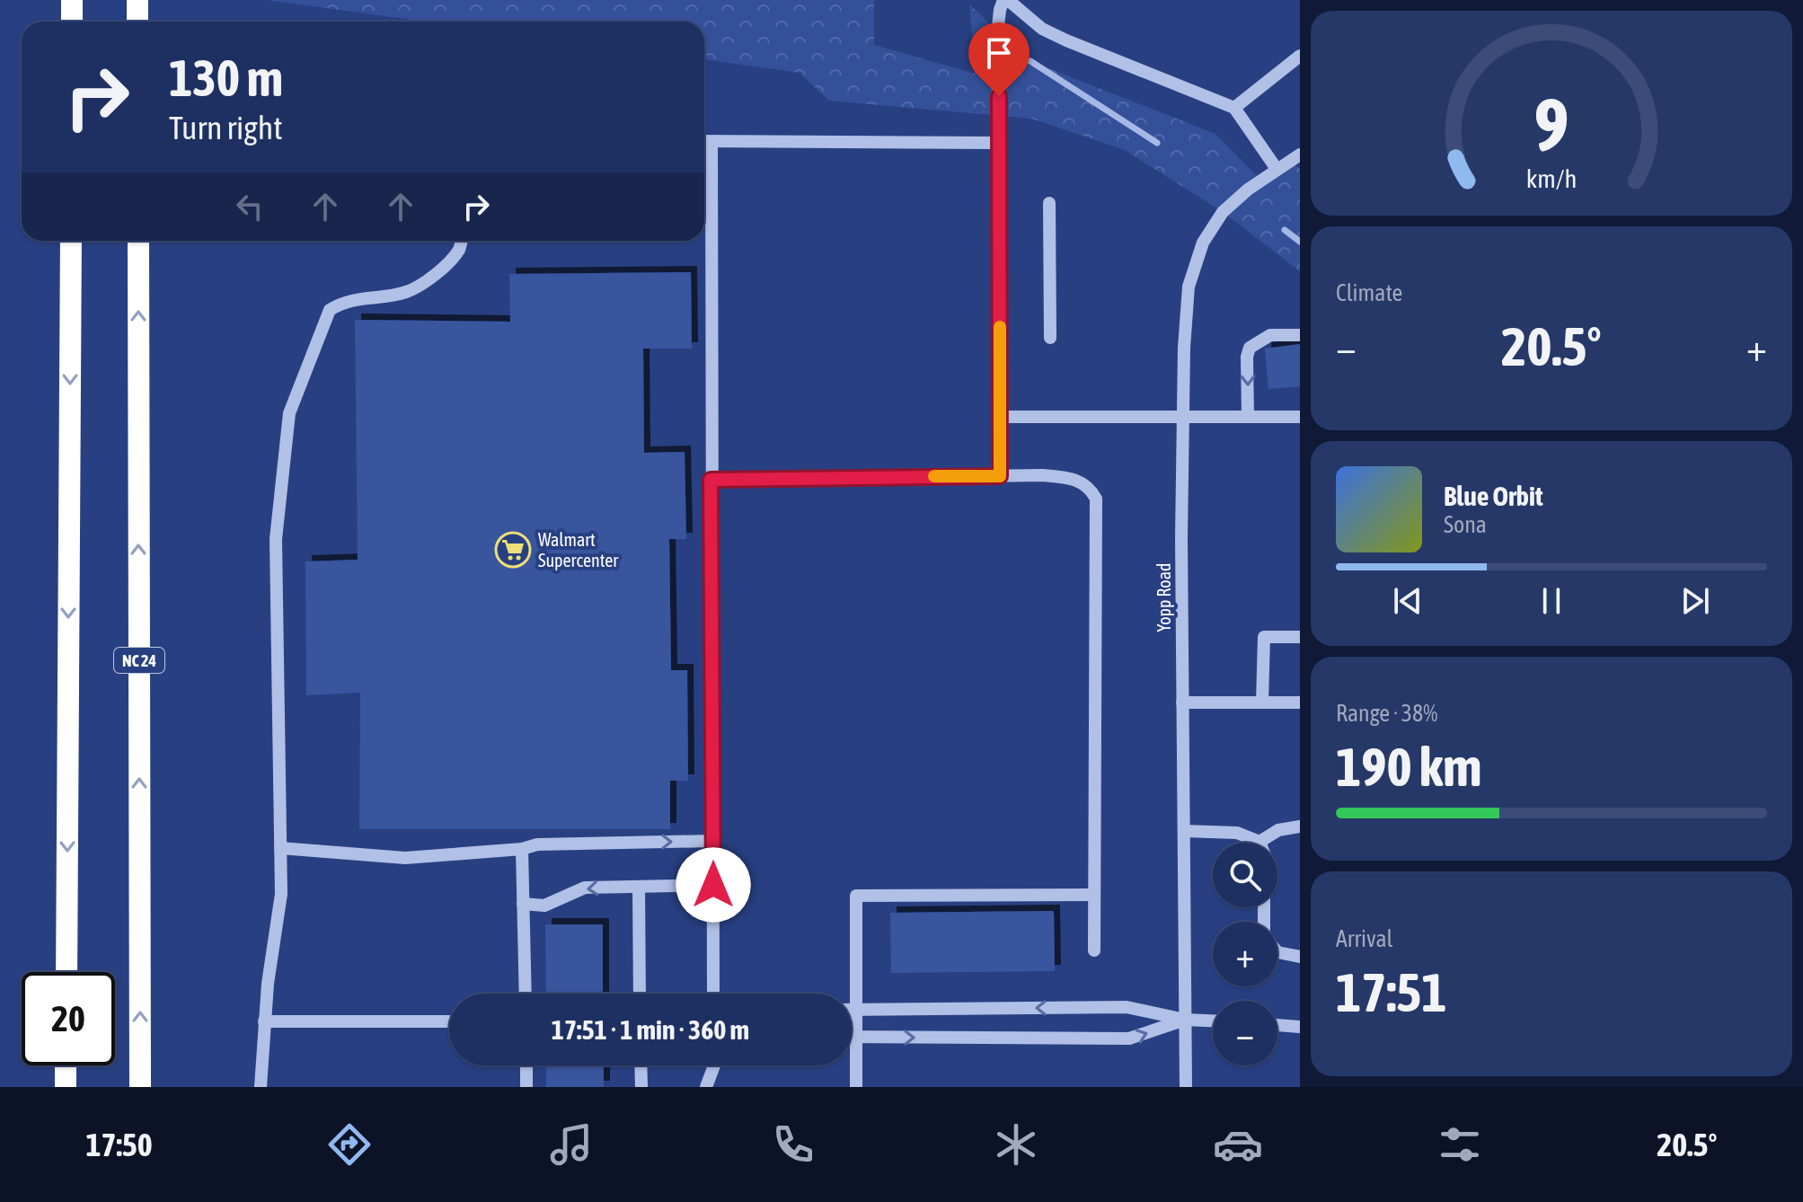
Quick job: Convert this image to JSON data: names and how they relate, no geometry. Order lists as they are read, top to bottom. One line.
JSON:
{"streets":{"highway":["NC 24"],"street":["Yopp Road"]},"places":{"supermarket":["Walmart Supercenter"]},"page":{"turn":["130 m","Turn right"],"tile":["Climate",["Range · 38%","190 km"],["Arrival","17:51"]],"heat":["−","20.5°","+"],"song":["Blue Orbit","Sona"],"map_buttons":["+","−"],"limit":"20","trip":"17:51 · 1 min · 360 m","tabs":["17:50","20.5°"],"gauge":["9","km/h"]}}
